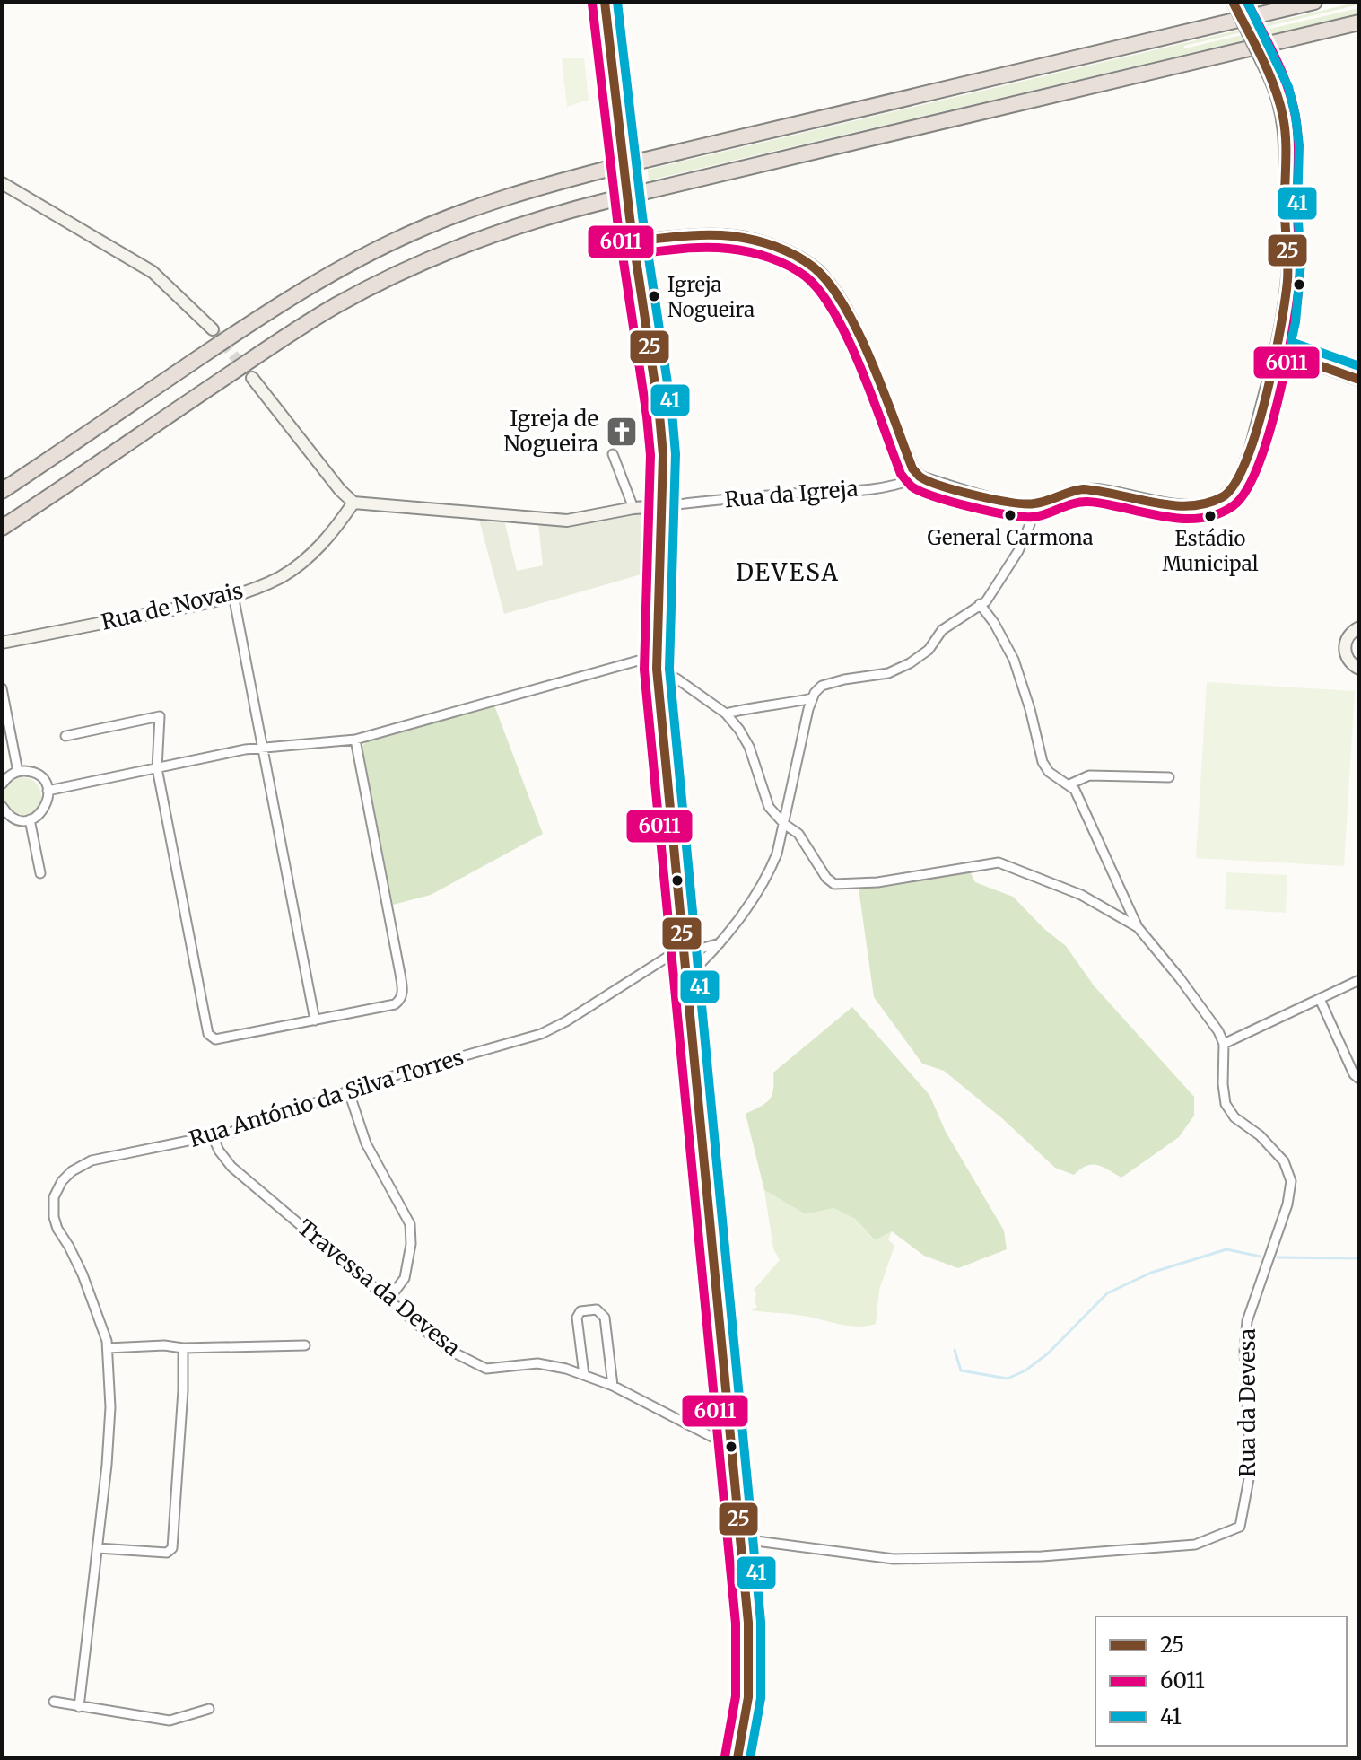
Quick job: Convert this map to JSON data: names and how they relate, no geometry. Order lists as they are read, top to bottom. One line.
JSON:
{"streets":{"street":["Rua da Igreja","Rua de Novais","Rua António da Silva Torres","Travessa da Devesa","Rua da Devesa"]},"crossings":[["Rua António da Silva Torres","Travessa da Devesa"]],"districts":["DEVESA"],"places":{"other":["Igreja Nogueira","General Carmona","Estádio Municipal"],"church":["Igreja de Nogueira"]},"lines":["transit line 25","transit line 6011","transit line 41"],"legend":["25","6011","41"]}
